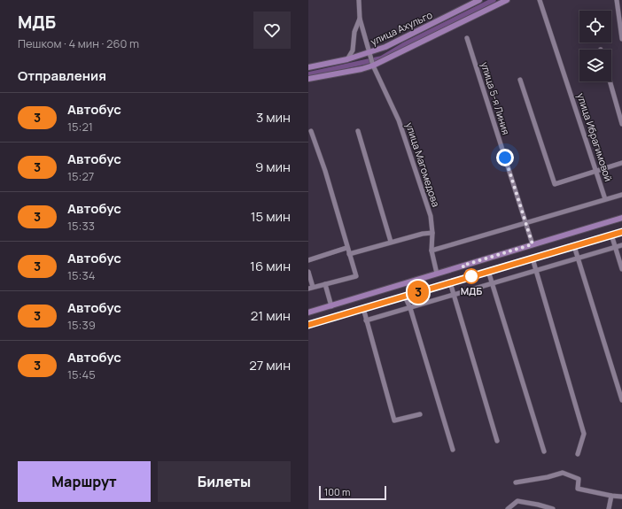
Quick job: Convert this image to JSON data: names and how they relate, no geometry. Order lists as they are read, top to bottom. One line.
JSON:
{"streets":{"main road":["улица Ахульго"],"street":["улица 5-я Линия","улица Ибрагимовой","улица Магомедова"]},"crossings":[["улица Ахульго","улица Магомедова"]],"places":["МДБ"],"lines":["bus line 3"],"scale_bar":"100 m","page":{"heading":[["МДБ","Пешком · 4 мин · 260 m"],"Отправления"],"on_map":"3","list":[{"mark":"3","name":"Автобус","note":"15:21","value":"3 мин"},{"mark":"3","name":"Автобус","note":"15:27","value":"9 мин"},{"mark":"3","name":"Автобус","note":"15:33","value":"15 мин"},{"mark":"3","name":"Автобус","note":"15:34","value":"16 мин"},{"mark":"3","name":"Автобус","note":"15:39","value":"21 мин"},{"mark":"3","name":"Автобус","note":"15:45","value":"27 мин"}],"buttons":["Маршрут","Билеты"],"scale":"100 m"}}
